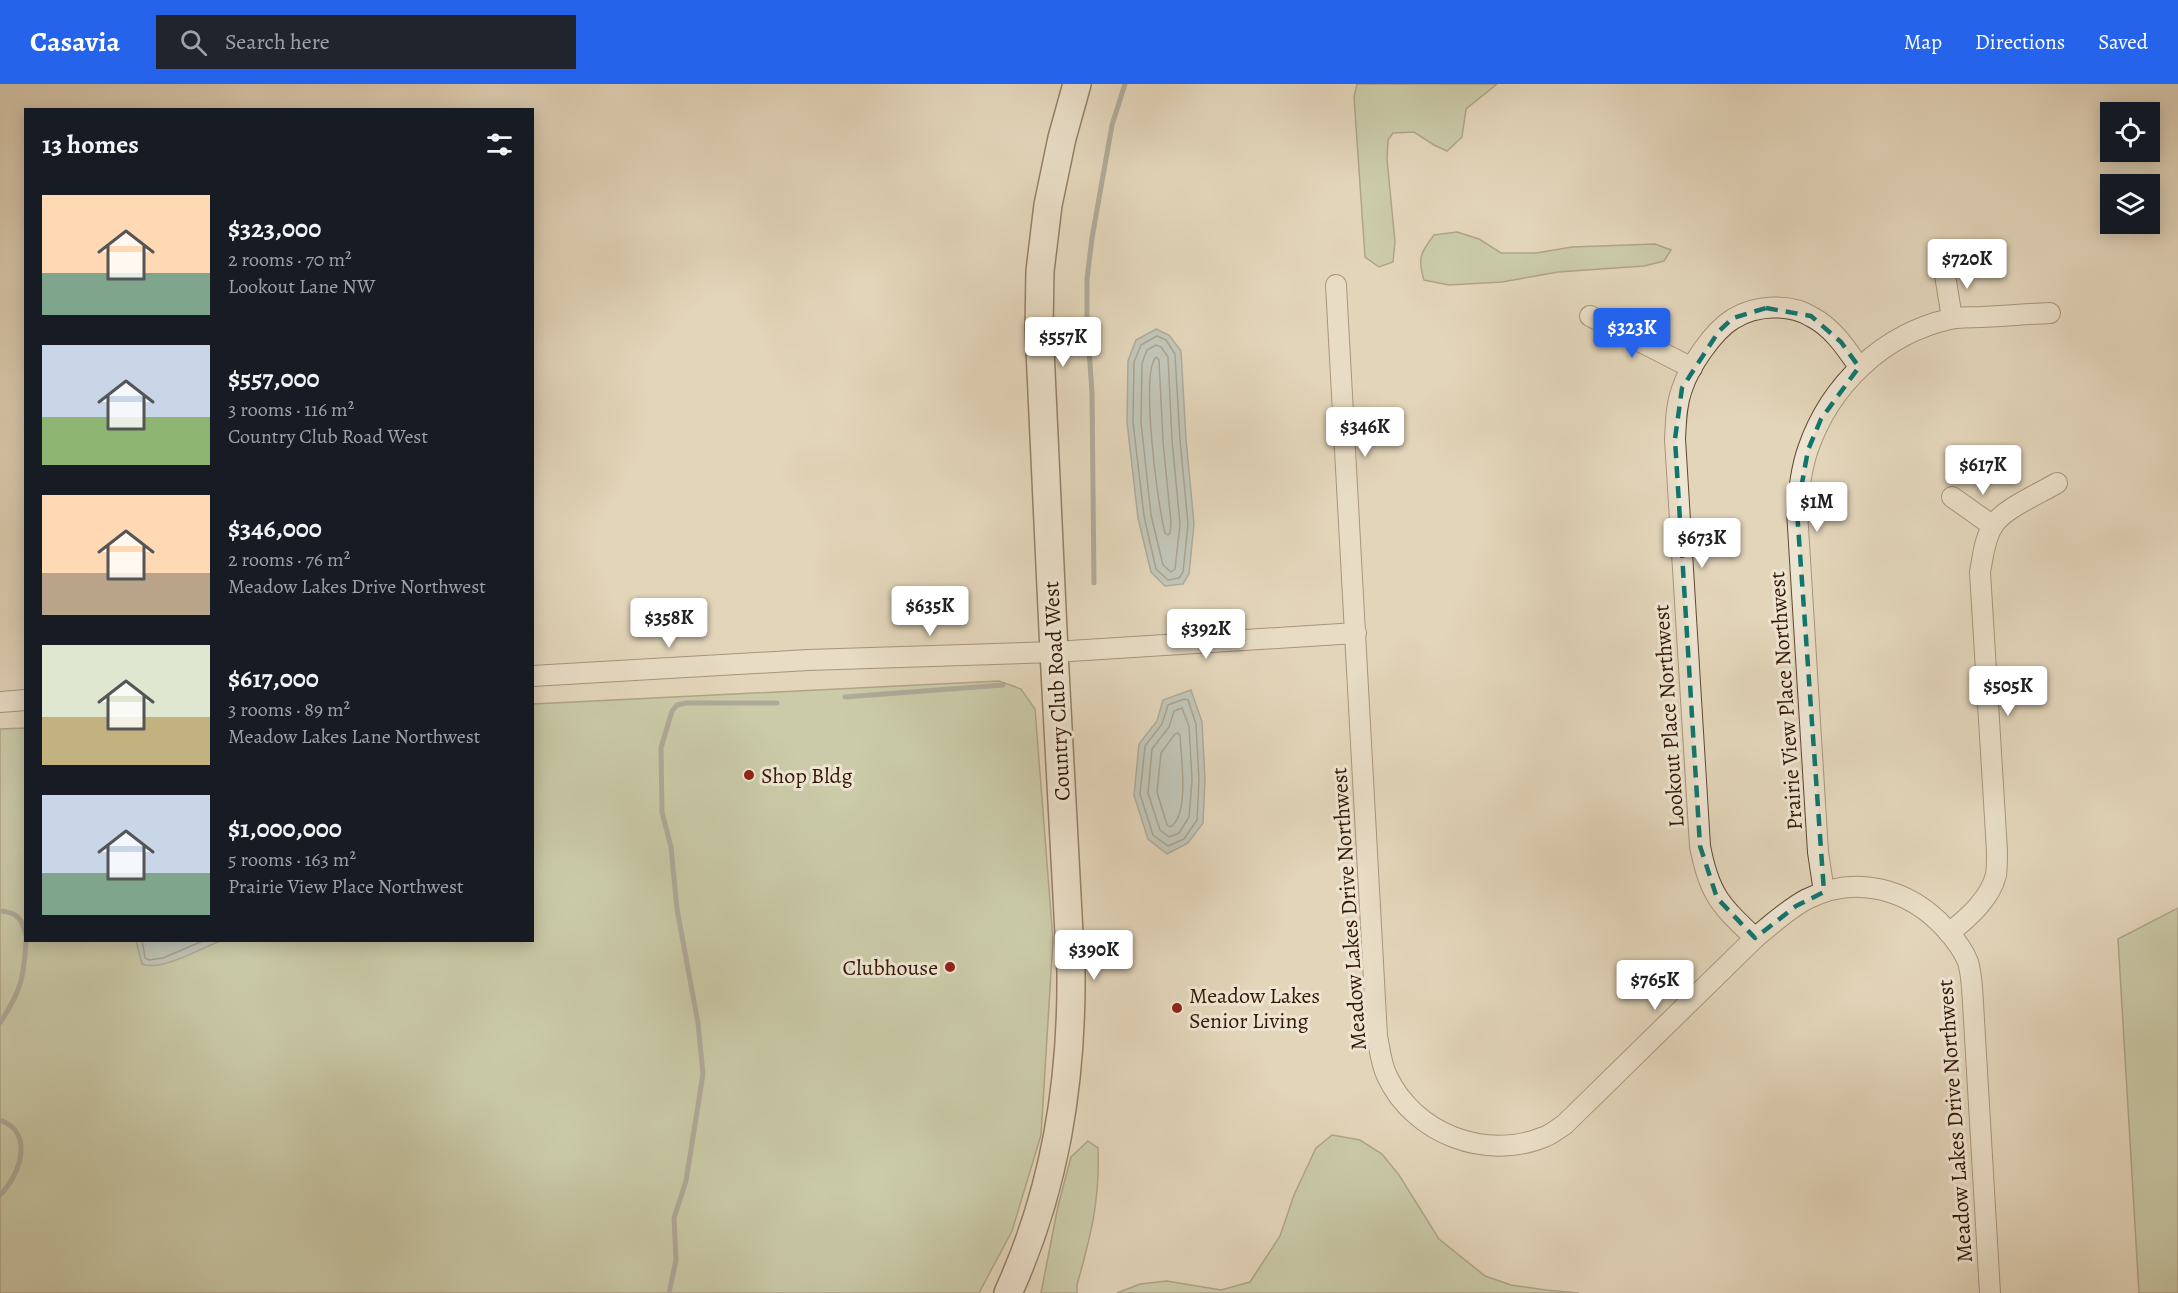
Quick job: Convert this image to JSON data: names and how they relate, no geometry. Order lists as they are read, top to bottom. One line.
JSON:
{"streets":{"main road":["Country Club Road West"],"street":["Prairie View Place Northwest","Lookout Place Northwest","Meadow Lakes Drive Northwest"]},"crossings":[["Prairie View Place Northwest","Lookout Place Northwest"],["Prairie View Place Northwest","Meadow Lakes Drive Northwest"],["Lookout Place Northwest","Meadow Lakes Drive Northwest"]],"places":["Shop Bldg","Clubhouse","Meadow Lakes Senior Living"],"page":{"header":"Casavia","search":"Search here","nav":["Map","Directions","Saved"],"heading":"13 homes","list":[{"name":"$323,000","note":"2 rooms · 70 m² · Lookout Lane NW"},{"name":"$557,000","note":"3 rooms · 116 m² · Country Club Road West"},{"name":"$346,000","note":"2 rooms · 76 m² · Meadow Lakes Drive Northwest"},{"name":"$617,000","note":"3 rooms · 89 m² · Meadow Lakes Lane Northwest"},{"name":"$1,000,000","note":"5 rooms · 163 m² · Prairie View Place Northwest"}],"price":["$720K","$323K","$557K","$346K","$617K","$1M","$673K","$635K","$358K","$392K","$505K","$390K","$765K"]}}
